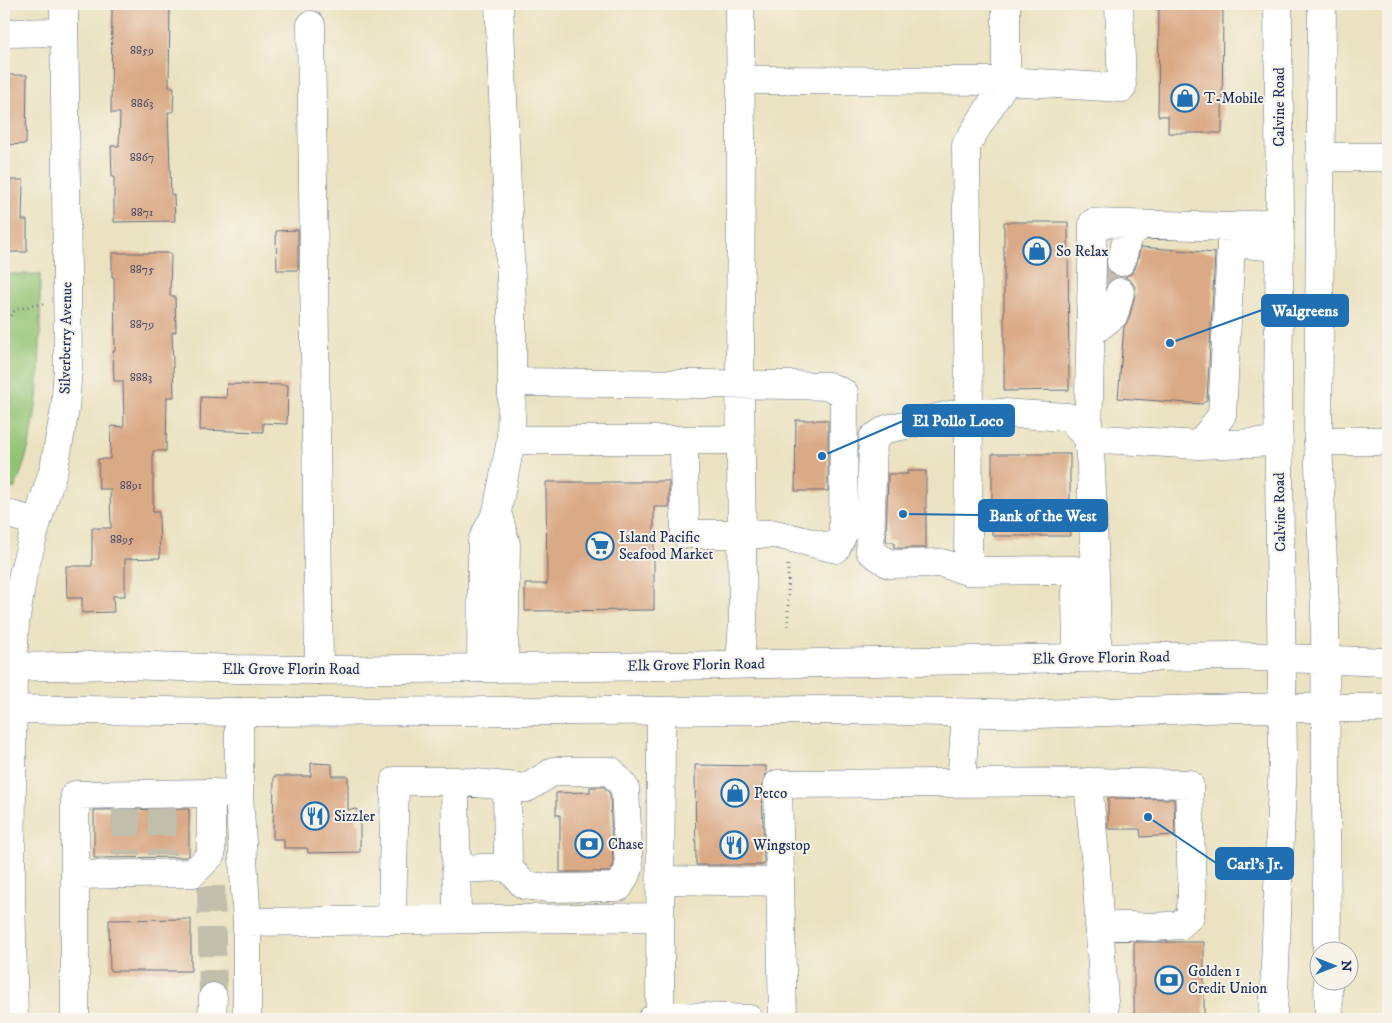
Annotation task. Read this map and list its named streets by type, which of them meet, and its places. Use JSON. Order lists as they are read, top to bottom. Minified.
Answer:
{"streets":{"main road":["Calvine Road","Silverberry Avenue","Elk Grove Florin Road"]},"crossings":[["Calvine Road","Elk Grove Florin Road"],["Silverberry Avenue","Elk Grove Florin Road"]],"places":{"shop":["T-Mobile","So Relax","Petco"],"other":["Walgreens","El Pollo Loco","Bank of the West","Carl's Jr."],"supermarket":["Island Pacific Seafood Market"],"restaurant":["Sizzler","Wingstop"],"bank":["Chase","Golden 1 Credit Union"]},"house_numbers":["8859","8863","8867","8871","8875","8879","8883","8891","8895"],"north":"right"}
